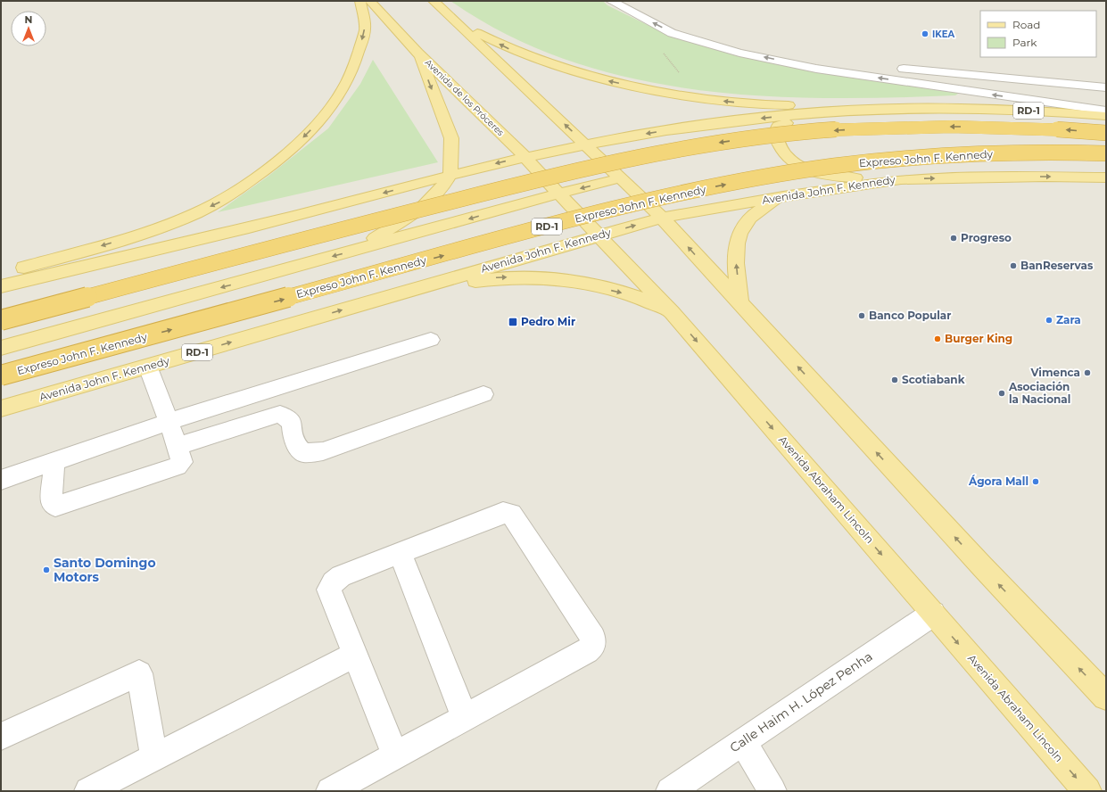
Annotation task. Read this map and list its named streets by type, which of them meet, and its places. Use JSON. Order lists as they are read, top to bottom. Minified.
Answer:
{"streets":{"highway":["RD-1","Expreso John F. Kennedy"],"main road":["Avenida de los Próceres","Avenida John F. Kennedy","Avenida Abraham Lincoln"],"street":["Calle Haim H. López Penha"]},"crossings":[["Avenida de los Próceres","RD-1"],["Avenida de los Próceres","Avenida Abraham Lincoln"],["Avenida John F. Kennedy","Avenida Abraham Lincoln"],["Avenida Abraham Lincoln","Calle Haim H. López Penha"]],"places":{"other":["IKEA","Progreso","BanReservas","Banco Popular","Zara","Burger King","Vimenca","Scotiabank","Asociación la Nacional","Ágora Mall","Santo Domingo Motors"],"transit":["Pedro Mir"]},"legend":["Road","Park"],"north":"top"}
